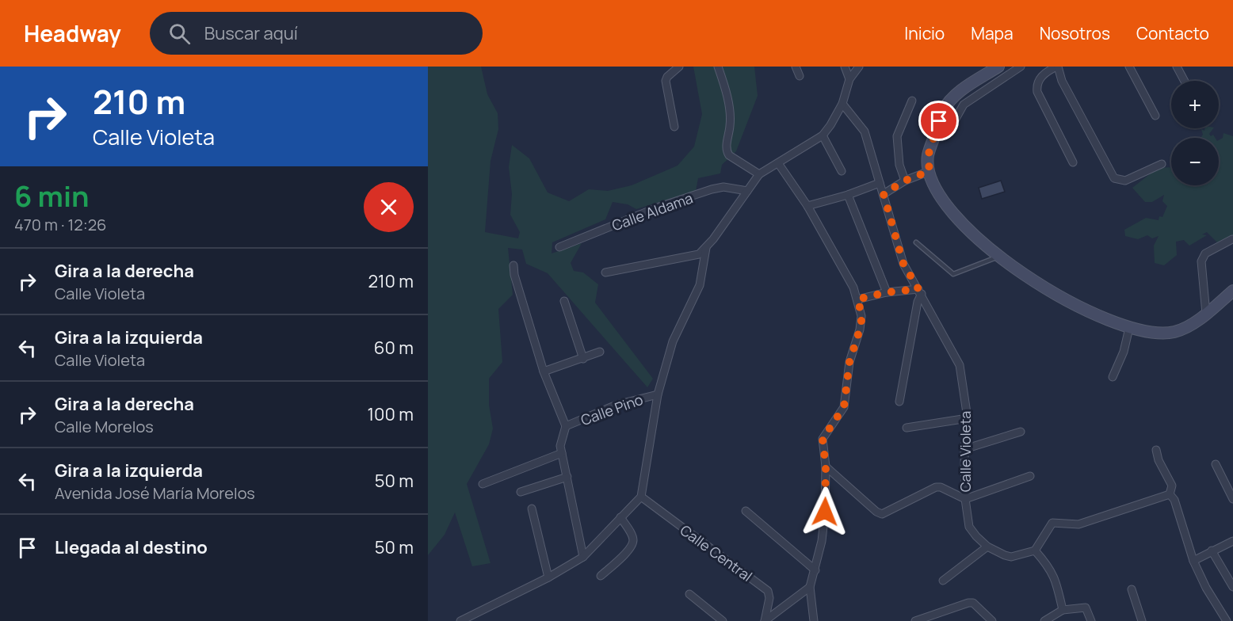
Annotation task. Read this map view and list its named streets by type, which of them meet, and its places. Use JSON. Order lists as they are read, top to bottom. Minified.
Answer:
{"streets":{"street":["Calle Aldama","Calle Pino","Calle Violeta","Calle Central"]},"page":{"header":"Headway","search":"Buscar aquí","nav":["Inicio","Mapa","Nosotros","Contacto"],"turn":["210 m","Calle Violeta"],"map_buttons":["+","−"],"heading":["6 min","470 m · 12:26"],"list":[{"name":"Gira a la derecha","note":"Calle Violeta","value":"210 m"},{"name":"Gira a la izquierda","note":"Calle Violeta","value":"60 m"},{"name":"Gira a la derecha","note":"Calle Morelos","value":"100 m"},{"name":"Gira a la izquierda","note":"Avenida José María Morelos","value":"50 m"},{"name":"Llegada al destino","value":"50 m"}]}}
